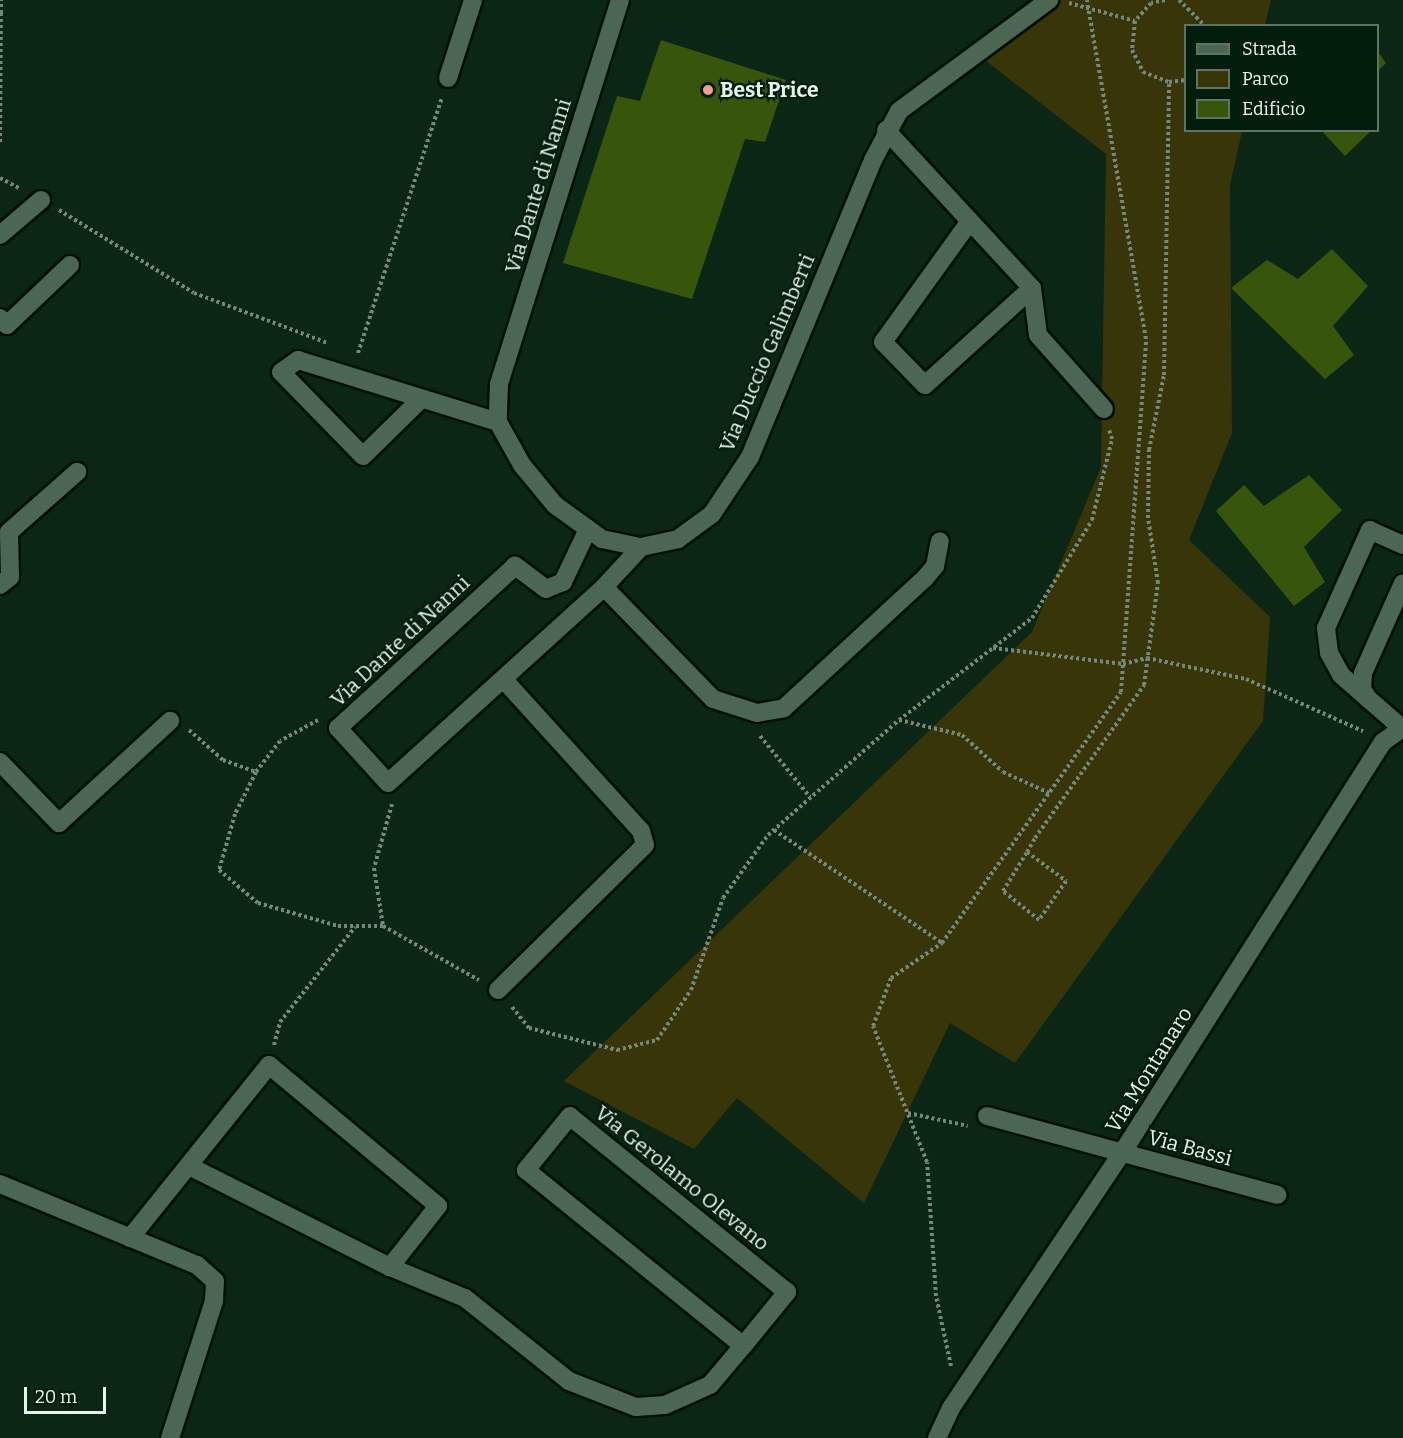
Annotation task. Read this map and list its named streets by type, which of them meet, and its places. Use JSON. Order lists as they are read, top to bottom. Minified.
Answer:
{"streets":{"street":["Via Dante di Nanni","Via Duccio Galimberti","Via Montanaro","Via Bassi","Via Gerolamo Olevano"]},"crossings":[["Via Dante di Nanni","Via Duccio Galimberti"],["Via Montanaro","Via Bassi"]],"places":["Best Price"],"legend":["Strada","Parco","Edificio"],"scale_bar":"20 m"}
